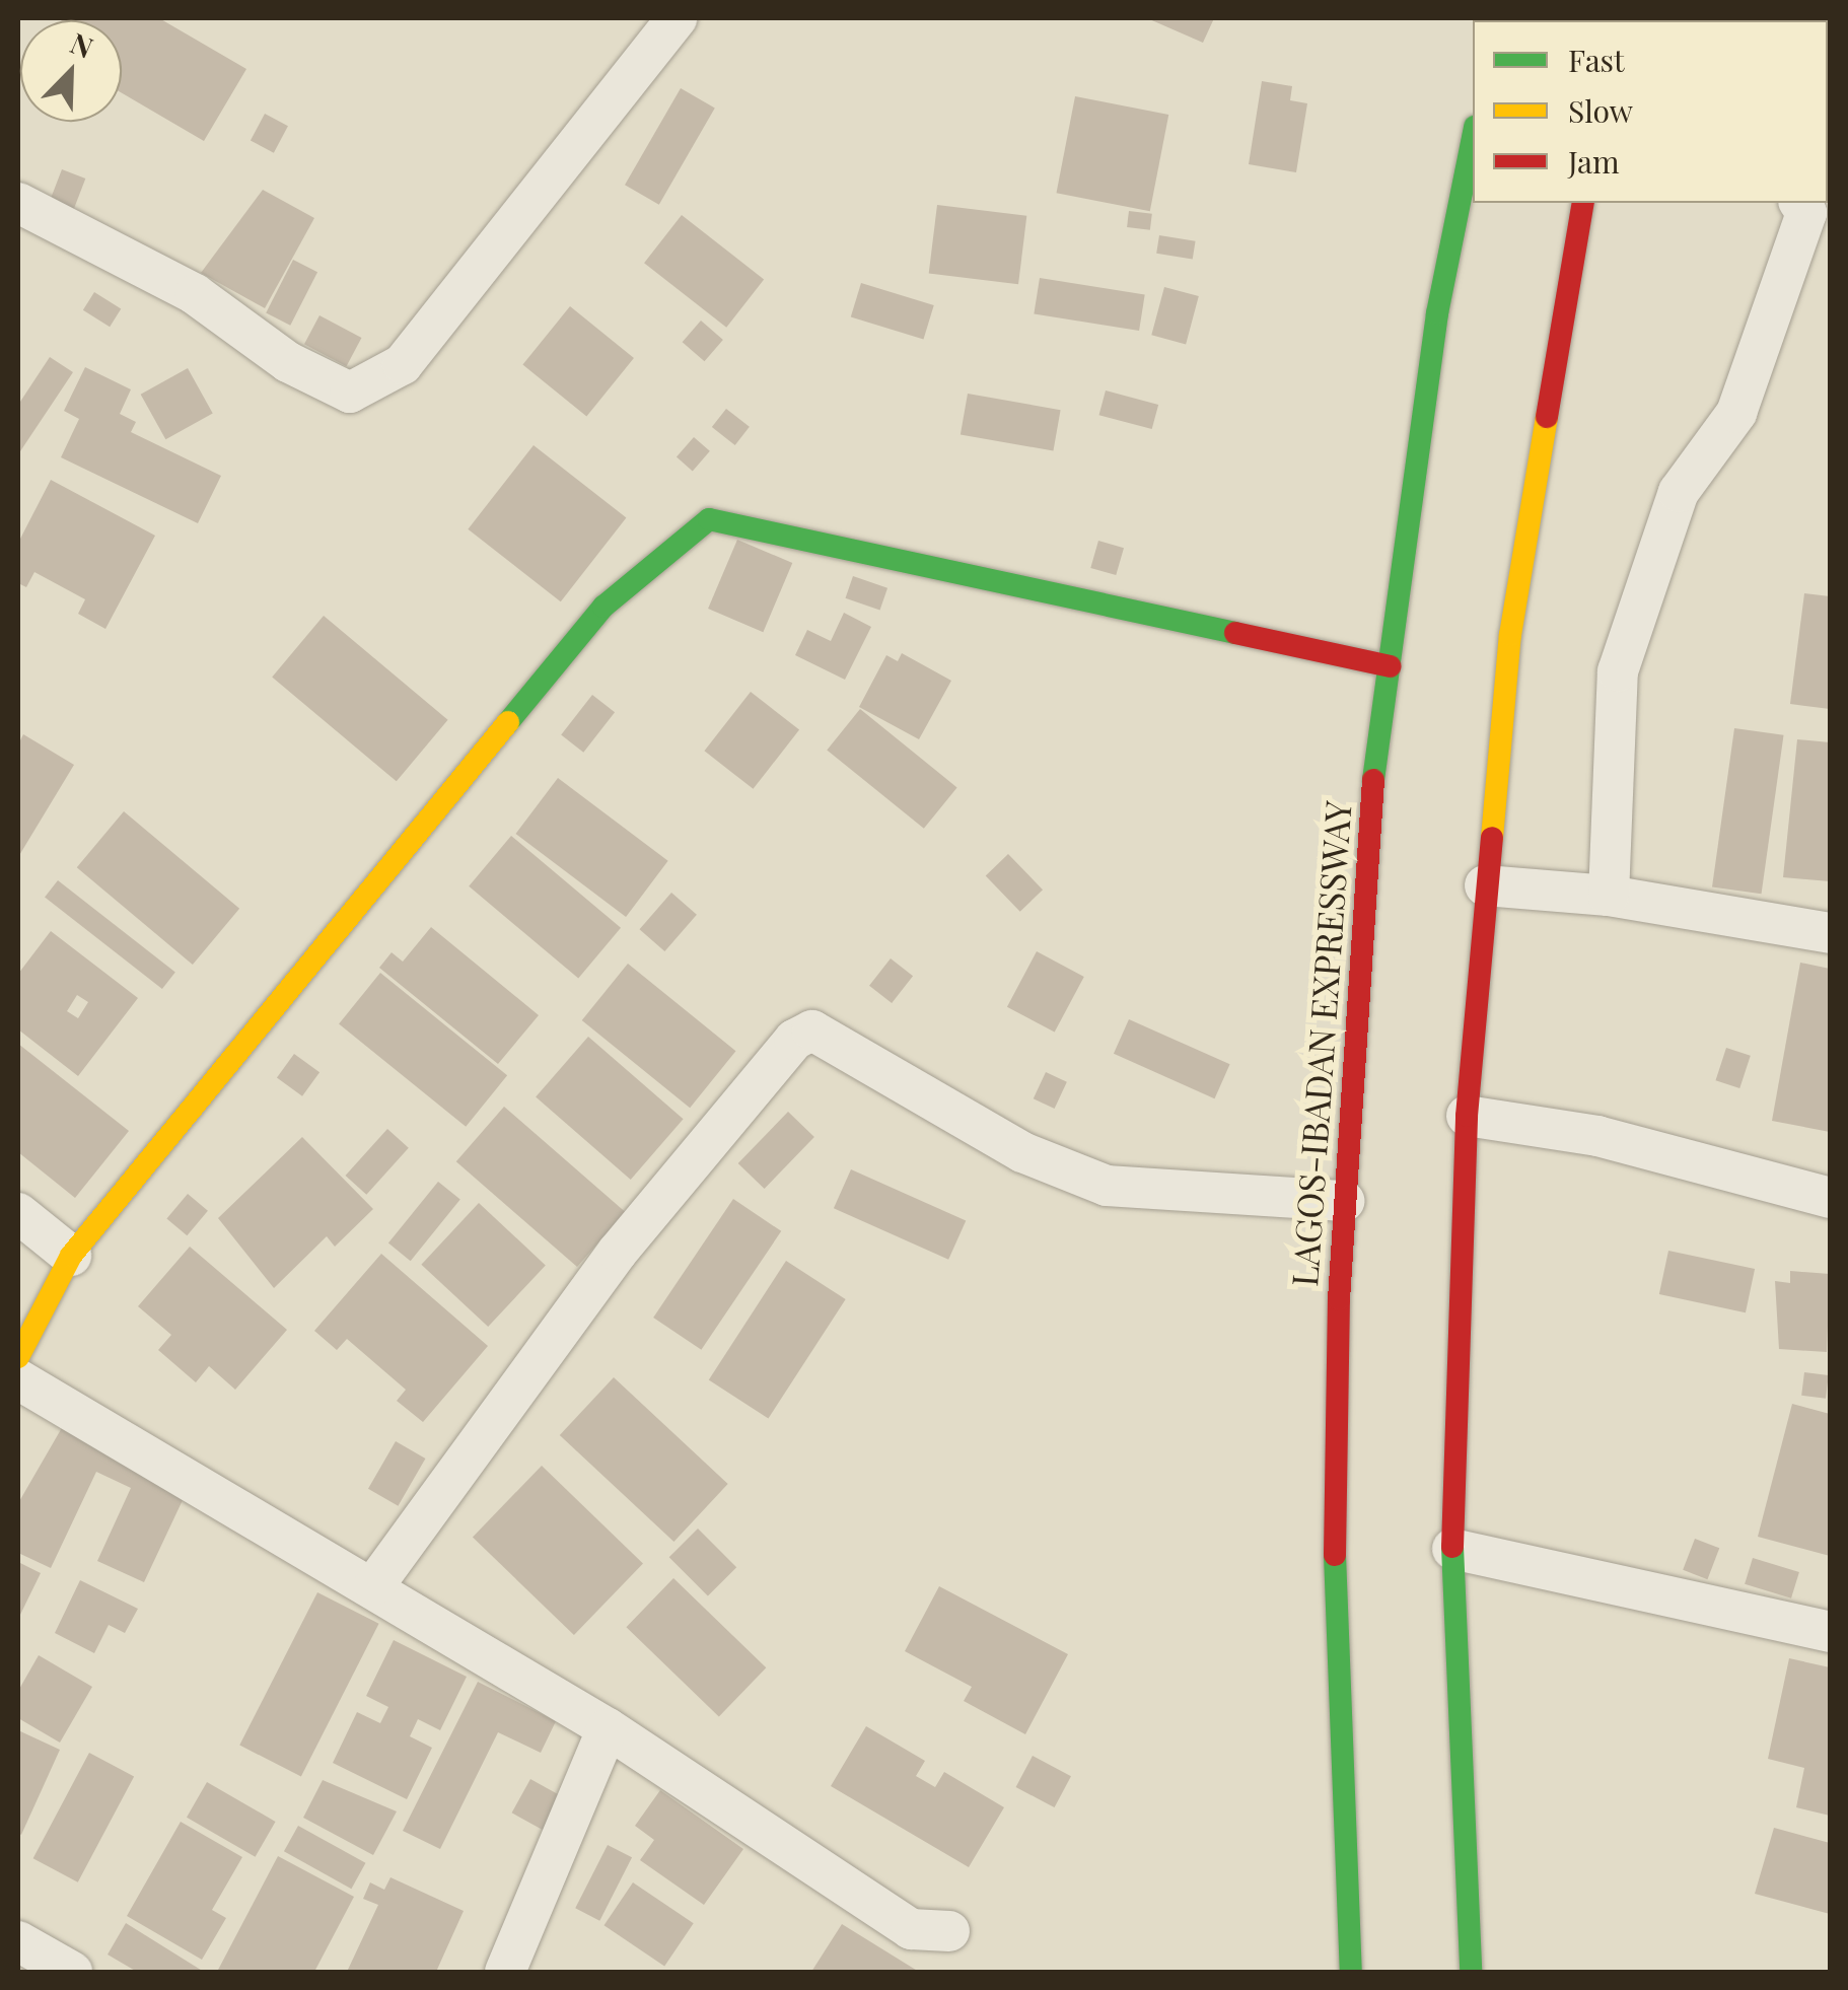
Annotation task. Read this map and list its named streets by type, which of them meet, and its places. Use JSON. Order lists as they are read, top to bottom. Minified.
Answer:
{"streets":{"main road":["LAGOS-IBADAN EXPRESSWAY"]},"legend":["Fast","Slow","Jam"],"north":"top right"}
